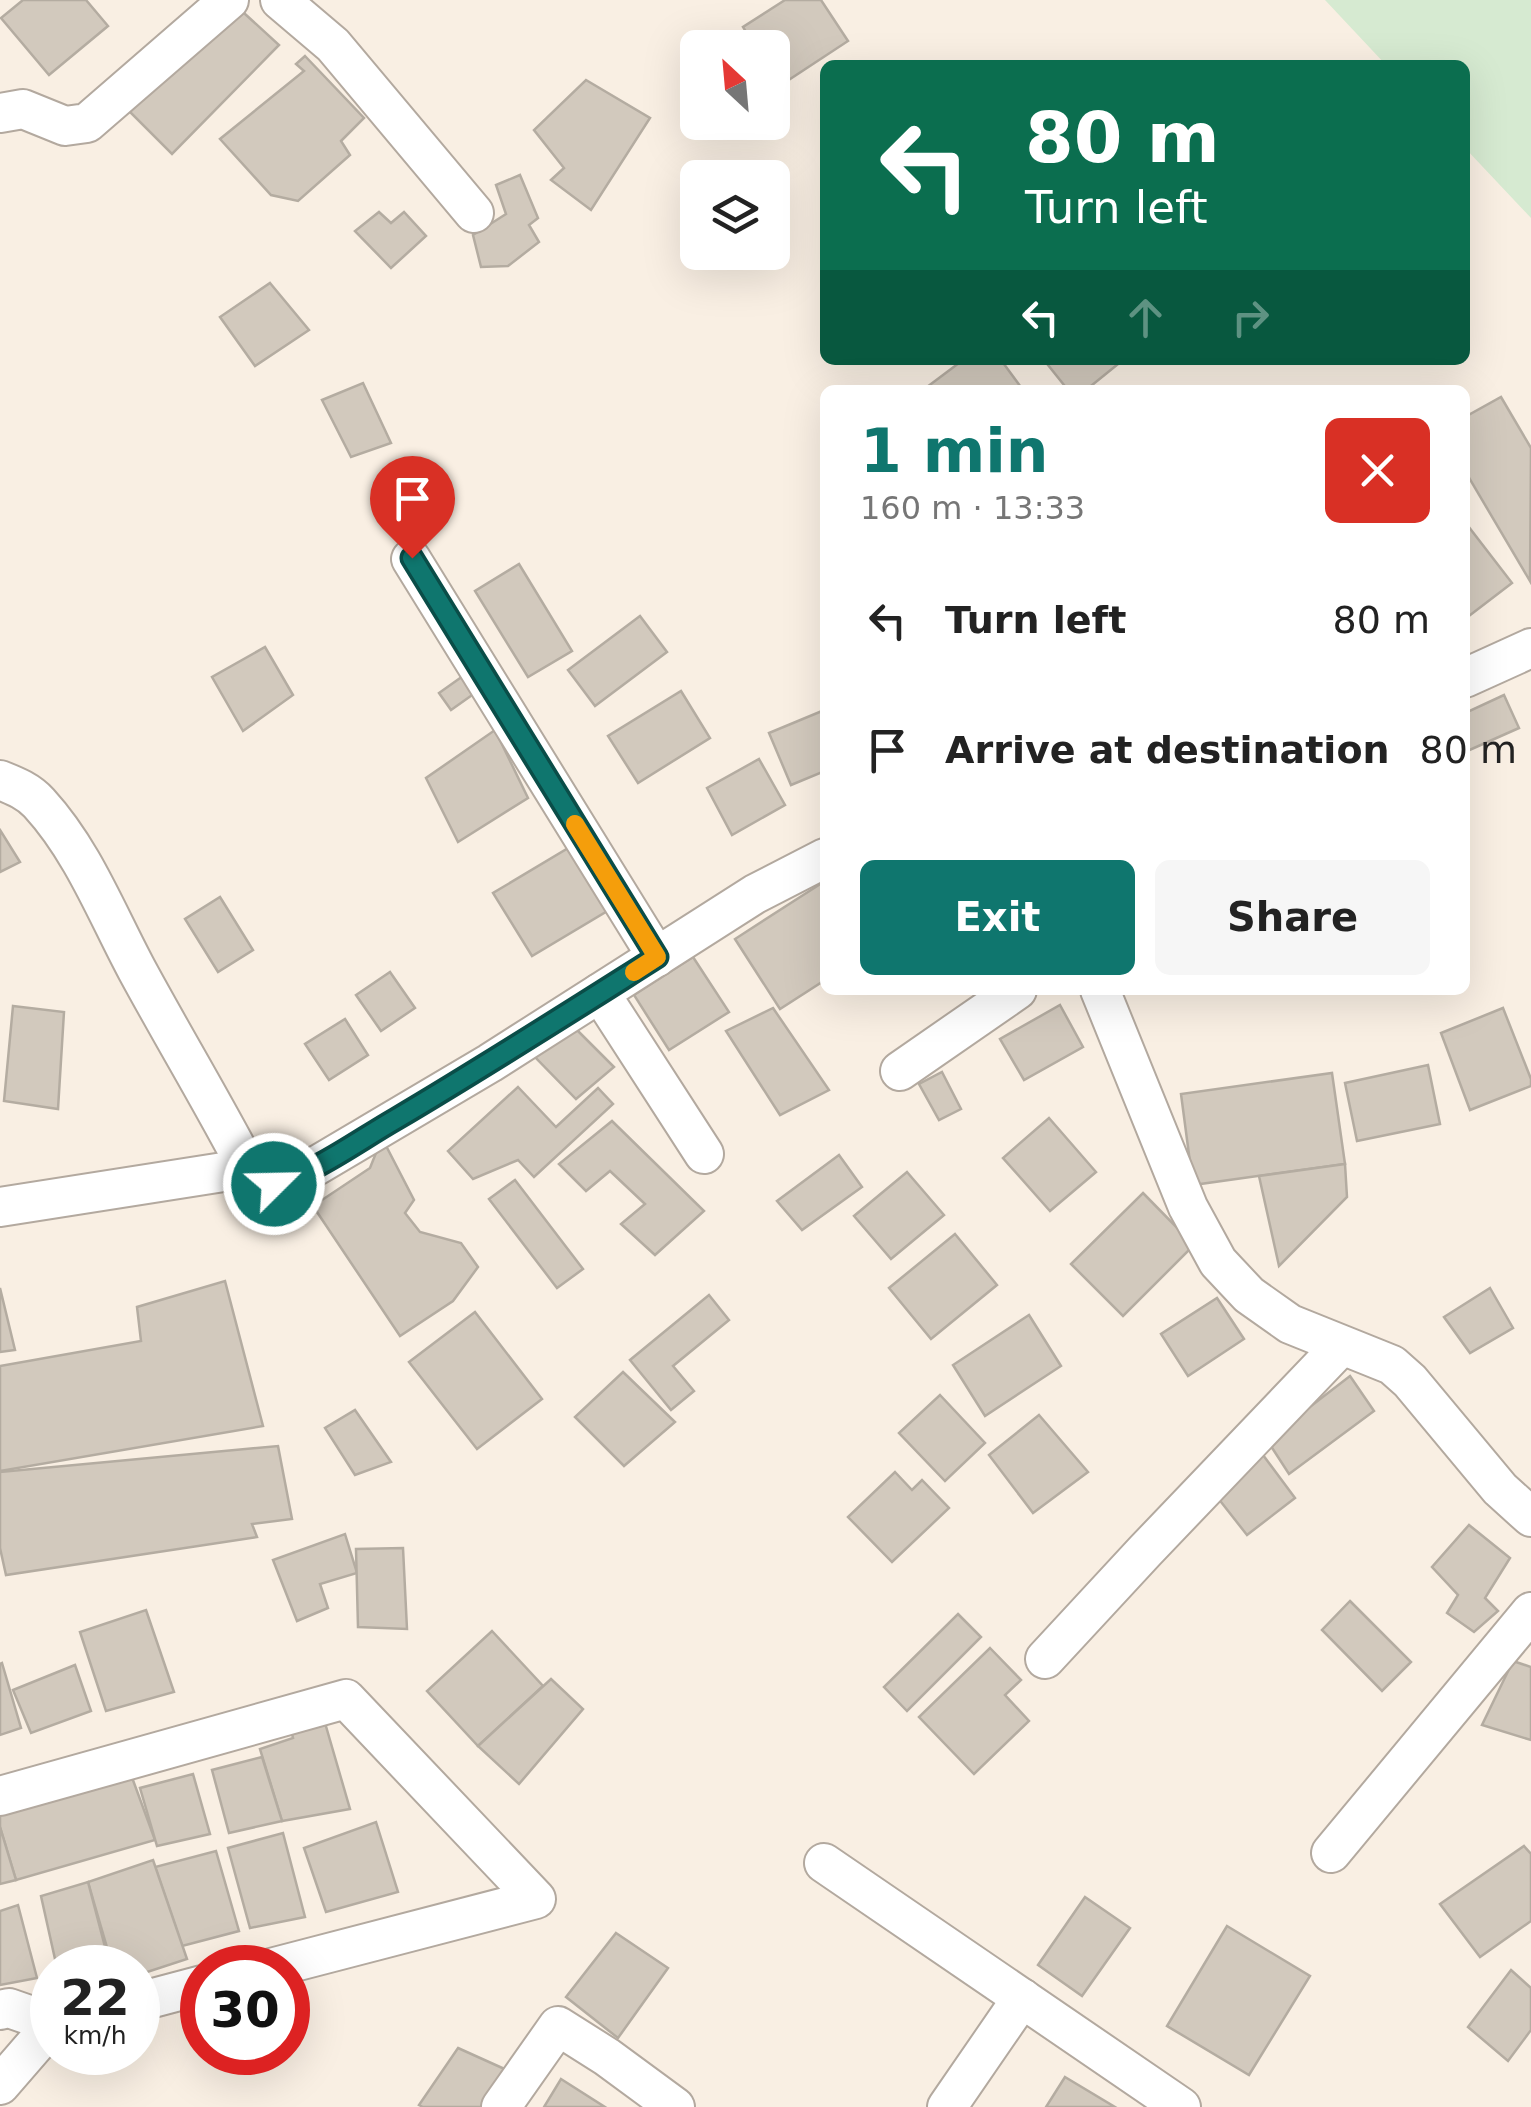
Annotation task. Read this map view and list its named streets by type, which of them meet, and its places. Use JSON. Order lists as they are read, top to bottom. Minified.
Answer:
{"north":"top left","page":{"turn":["80 m","Turn left"],"heading":["1 min","160 m · 13:33"],"list":[{"name":"Turn left","value":"80 m"},{"name":"Arrive at destination","value":"80 m"}],"buttons":["Exit","Share"],"speed":"22 km/h","limit":"30"}}
